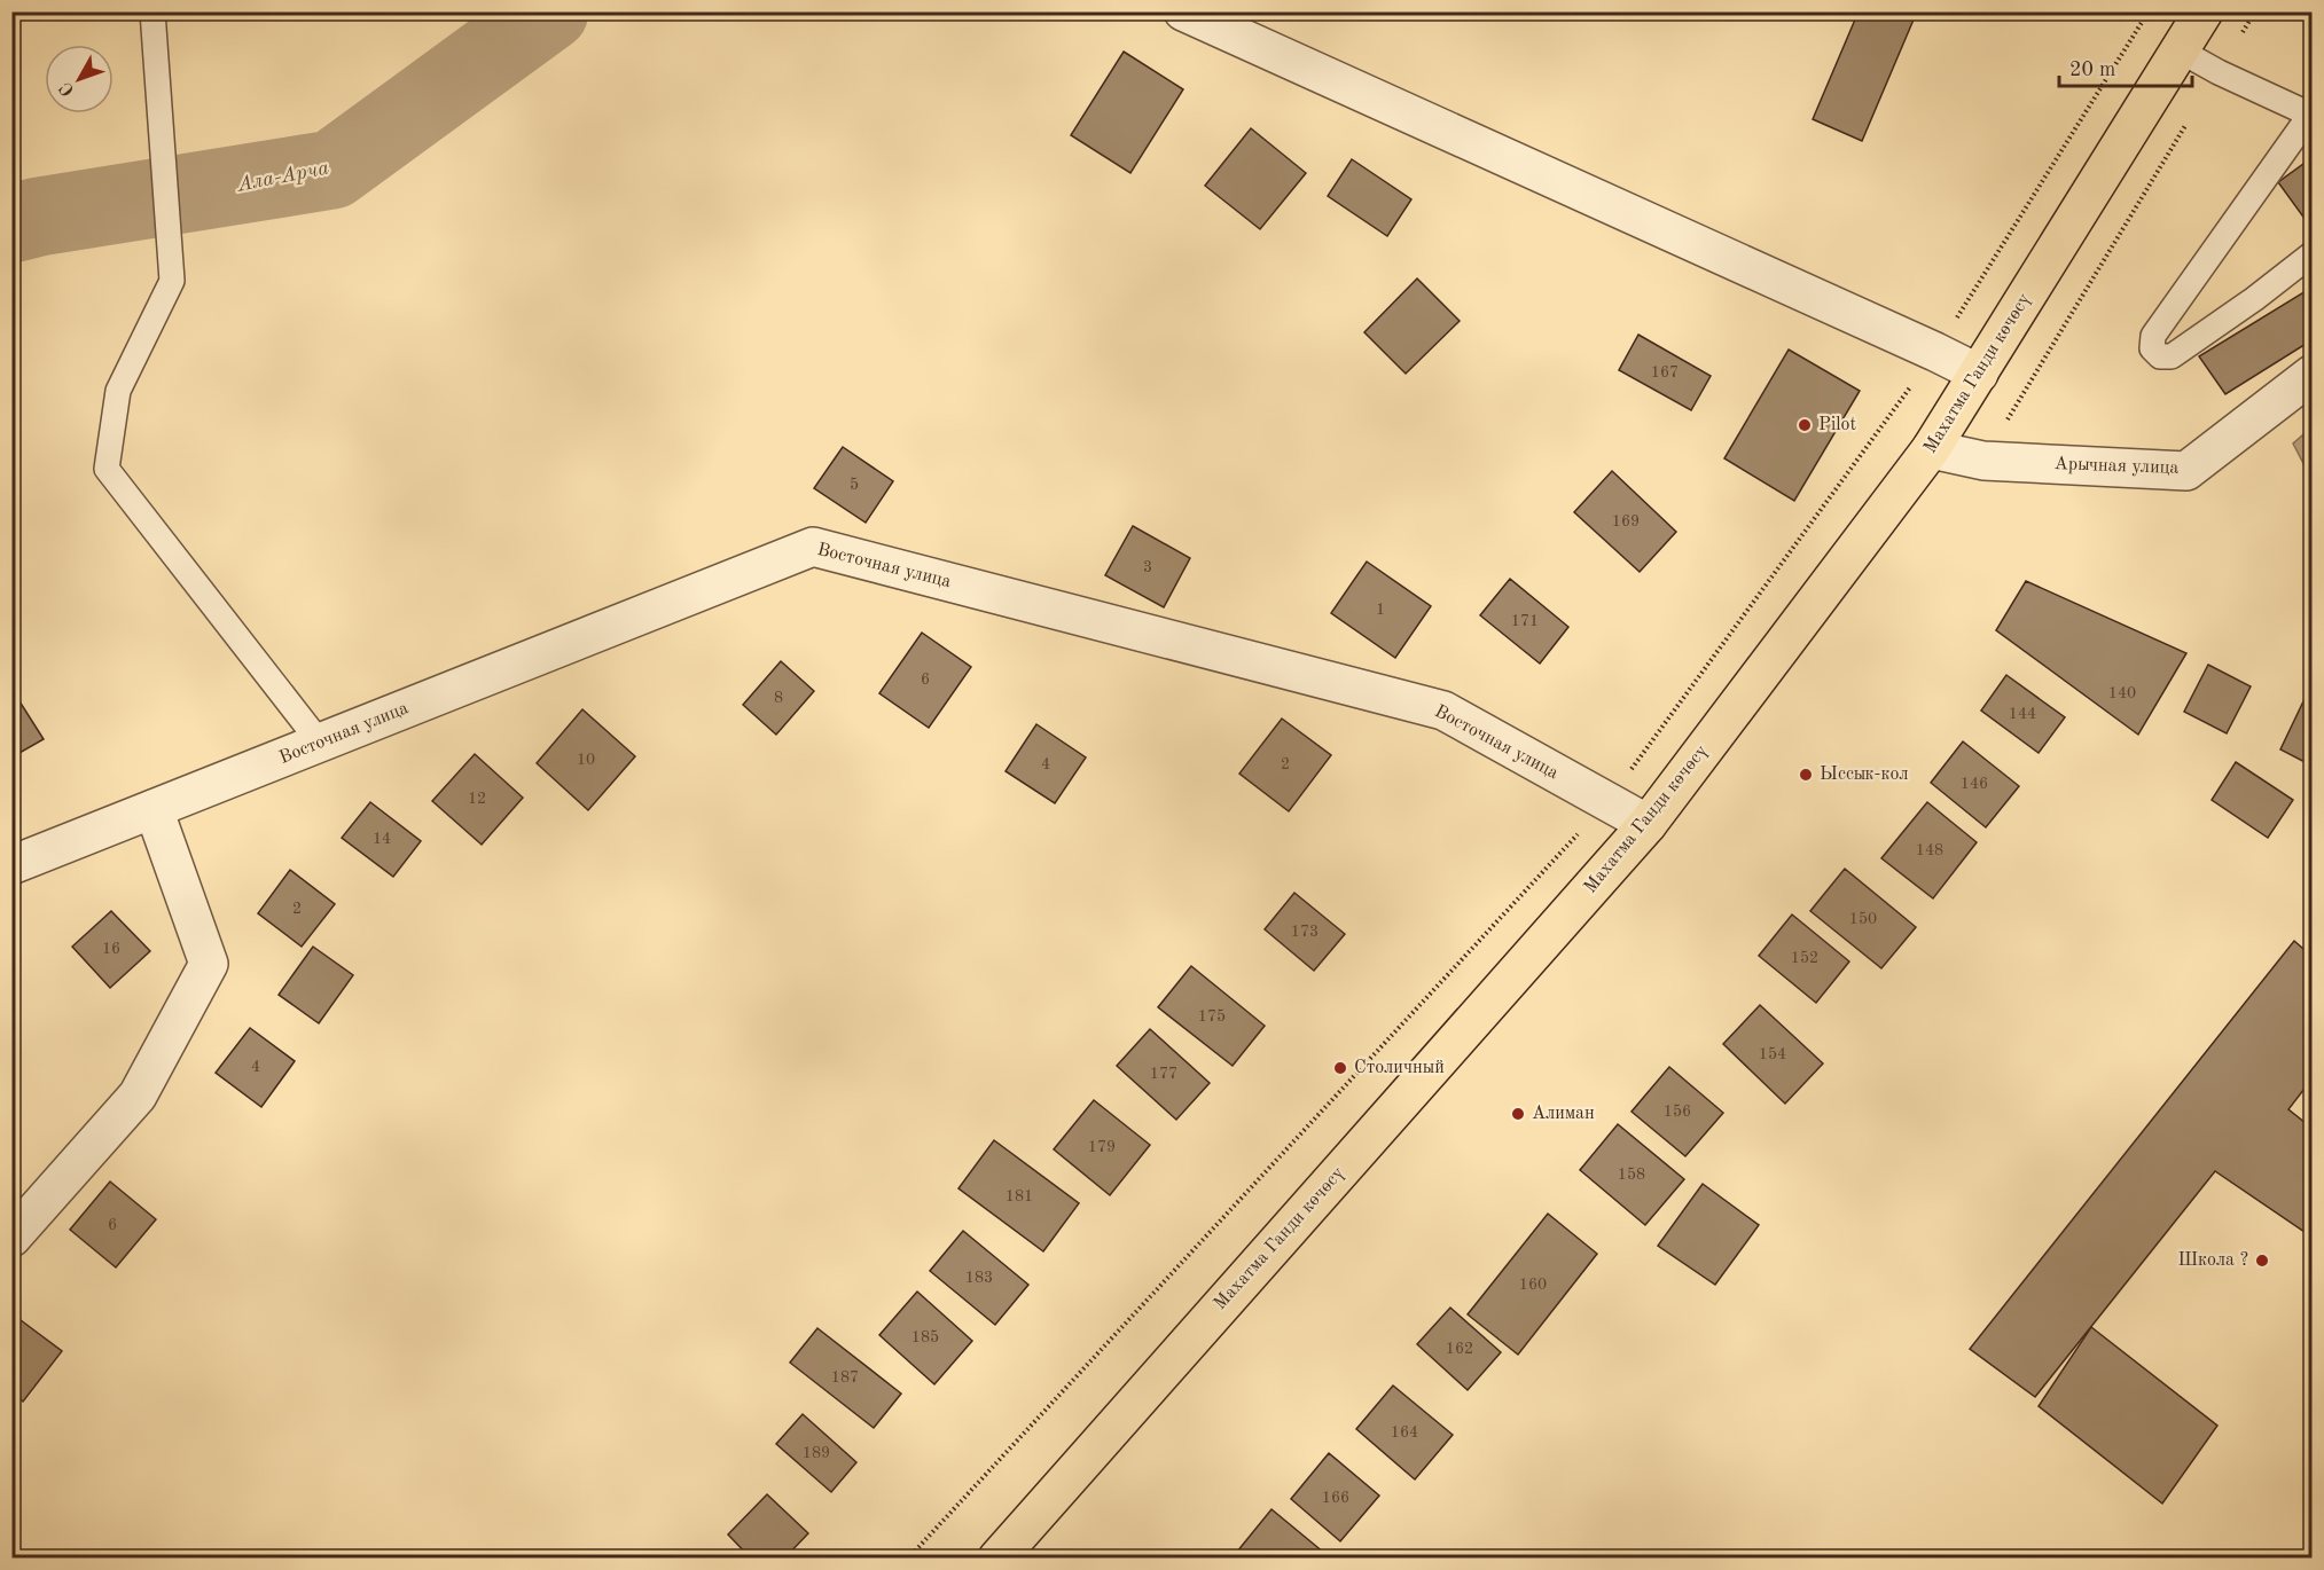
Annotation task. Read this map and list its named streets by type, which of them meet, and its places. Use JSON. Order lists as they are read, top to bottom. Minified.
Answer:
{"streets":{"main road":["Махатма Ганди көчөсү"],"street":["Арычная улица","Восточная улица"]},"crossings":[["Махатма Ганди көчөсү","Арычная улица"],["Махатма Ганди көчөсү","Восточная улица"]],"water":["Ала-Арча"],"places":["Pilot","Ыссык-кол","Столичный","Алиман","Школа ?"],"house_numbers":["167","5","169","3","1","171","6","140","8","144","10","4","2","146","12","14","148","2","150","173","16","152","175","154","4","177","156","179","158","181","6","183","160","185","162","187","164","189","166"],"scale_bar":"20 m","north":"bottom left"}
